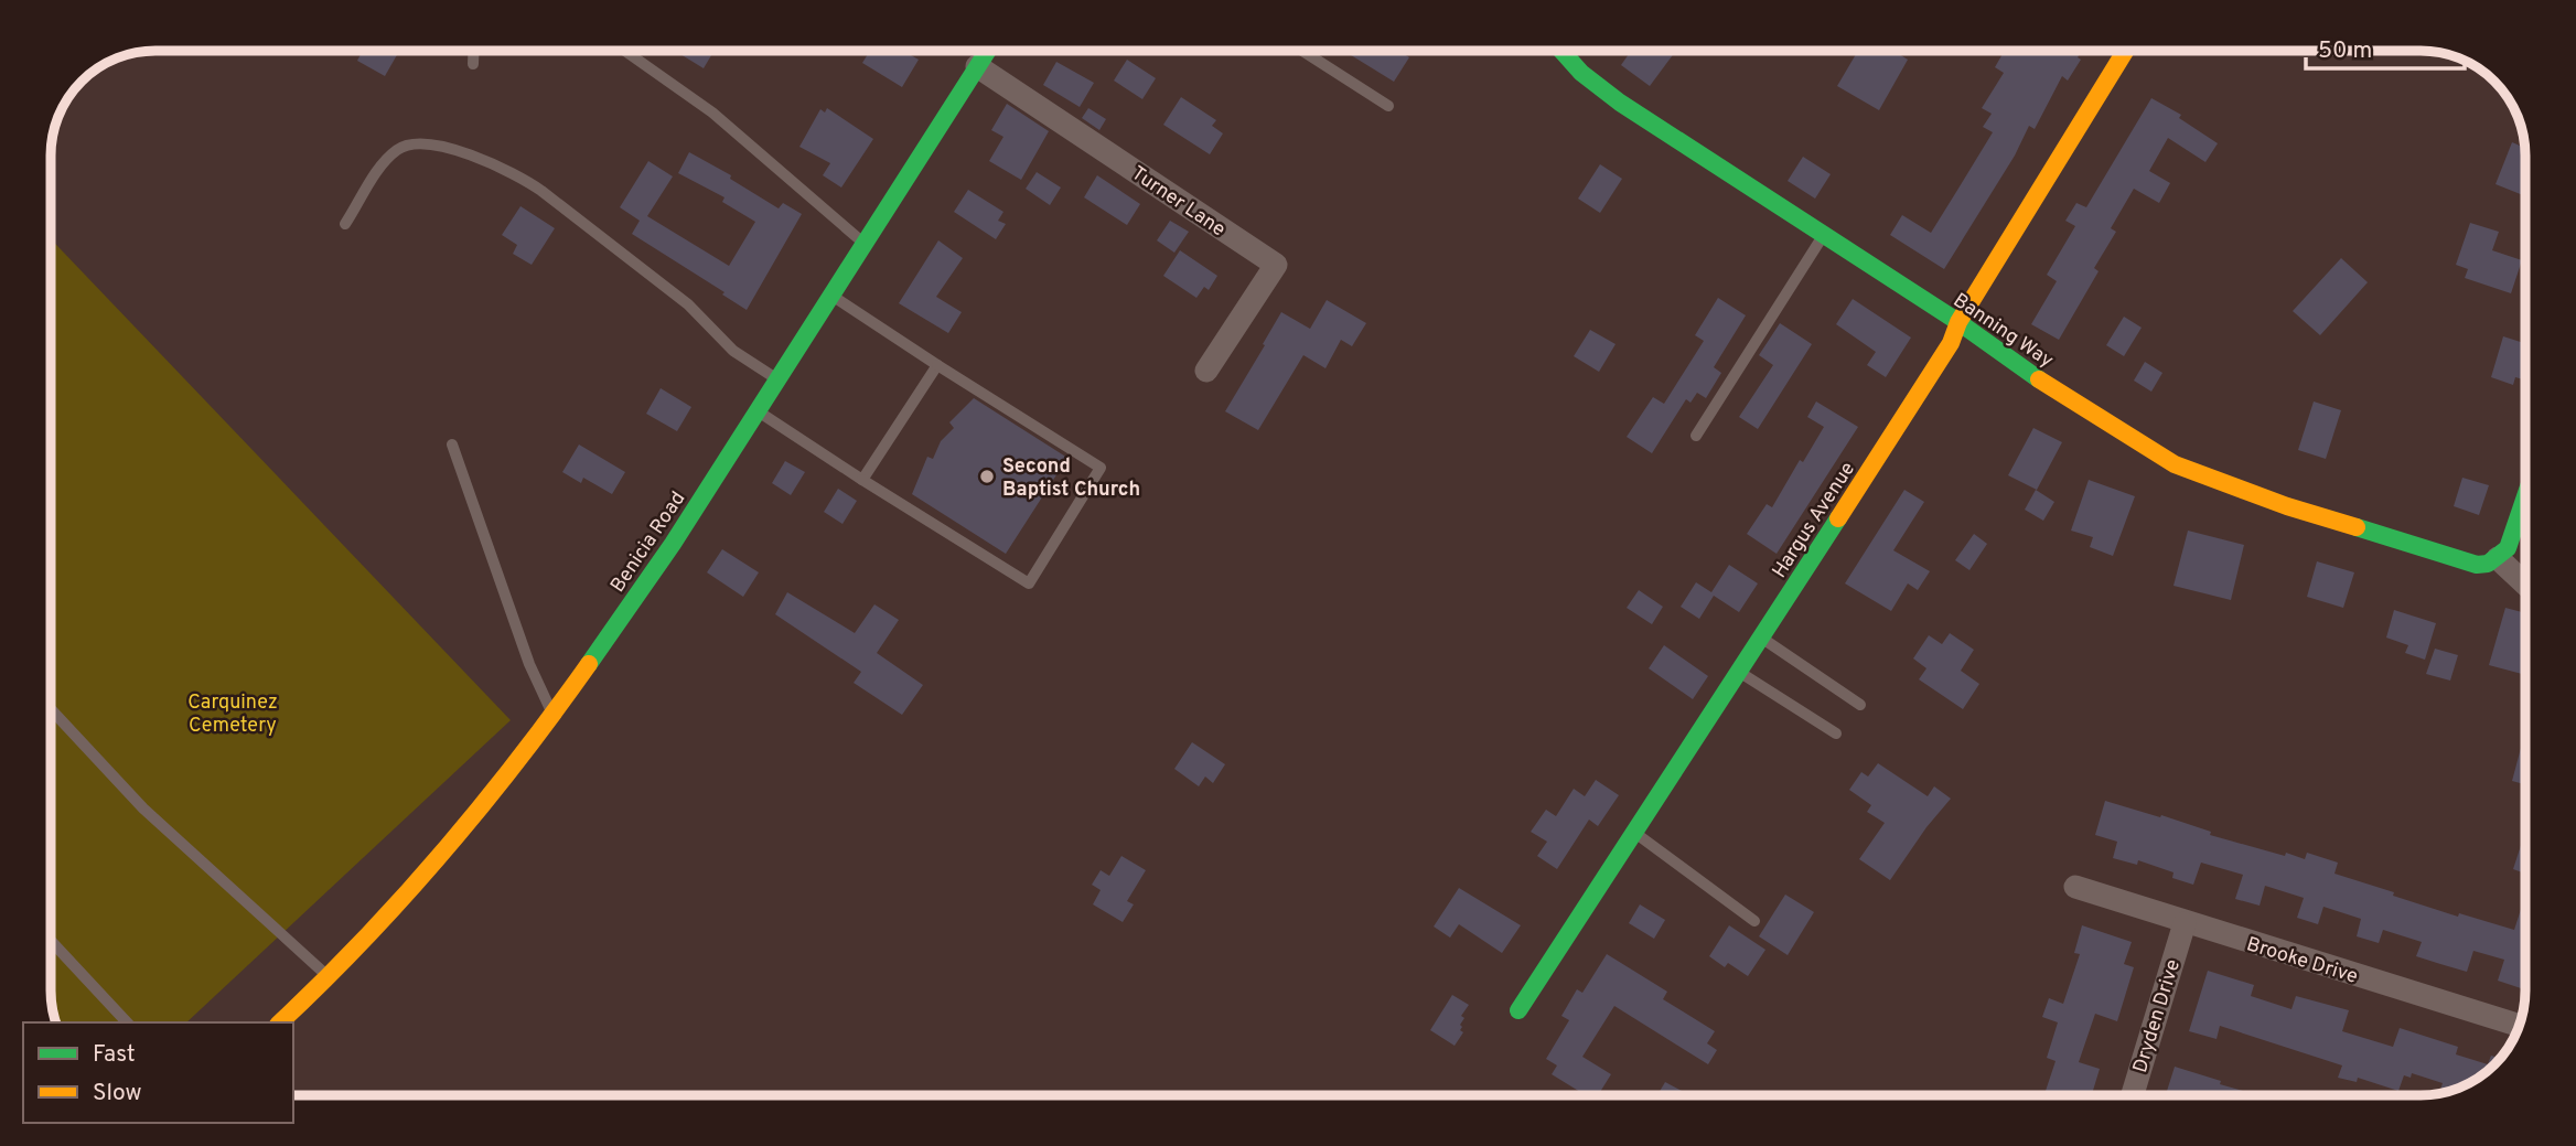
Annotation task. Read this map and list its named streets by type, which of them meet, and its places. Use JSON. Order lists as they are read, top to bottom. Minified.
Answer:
{"streets":{"street":["Turner Lane","Banning Way","Hargus Avenue","Benicia Road","Brooke Drive","Dryden Drive"]},"crossings":[["Turner Lane","Benicia Road"],["Banning Way","Hargus Avenue"],["Brooke Drive","Dryden Drive"]],"parks":["Carquinez Cemetery"],"places":["Second Baptist Church"],"legend":["Fast","Slow"],"scale_bar":"50 m"}
